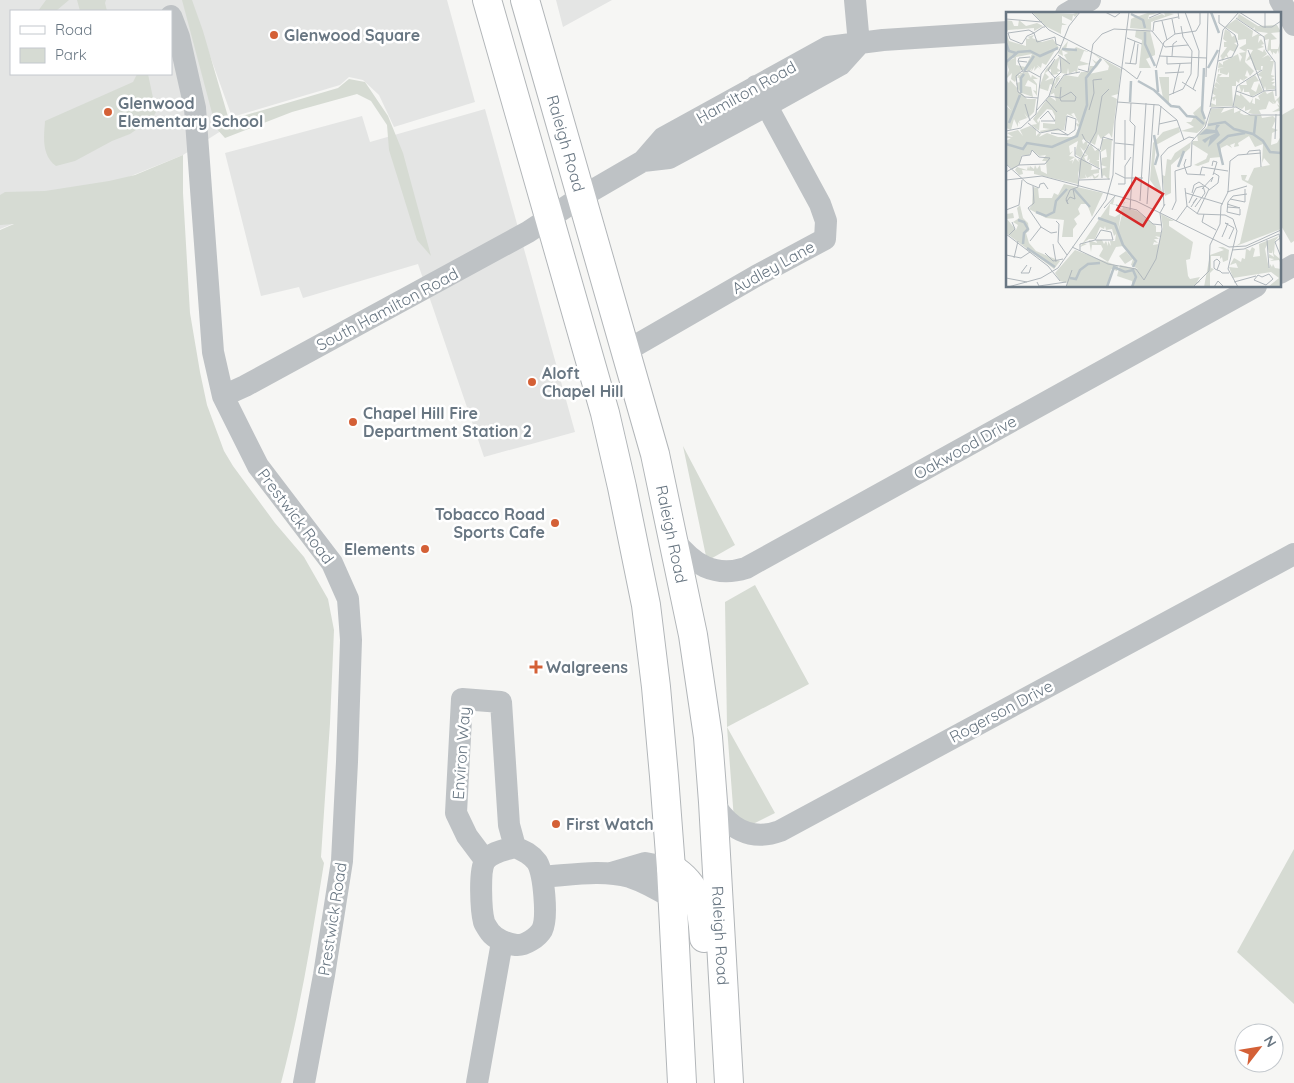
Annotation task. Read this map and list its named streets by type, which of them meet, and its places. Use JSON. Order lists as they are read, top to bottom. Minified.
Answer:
{"streets":{"main road":["Raleigh Road"],"street":["Hamilton Road","Audley Lane","South Hamilton Road","Oakwood Drive","Prestwick Road","Rogerson Drive","Environ Way"]},"crossings":[["Hamilton Road","Raleigh Road"],["Hamilton Road","Audley Lane"],["Hamilton Road","South Hamilton Road"],["Raleigh Road","Audley Lane"],["Raleigh Road","Oakwood Drive"],["Raleigh Road","Rogerson Drive"],["South Hamilton Road","Prestwick Road"]],"places":{"other":["Glenwood Square","Glenwood Elementary School","Aloft Chapel Hill","Chapel Hill Fire Department Station 2","Tobacco Road Sports Cafe","Elements","First Watch"],"health":["Walgreens"]},"legend":["Road","Park"],"north":"top right"}
